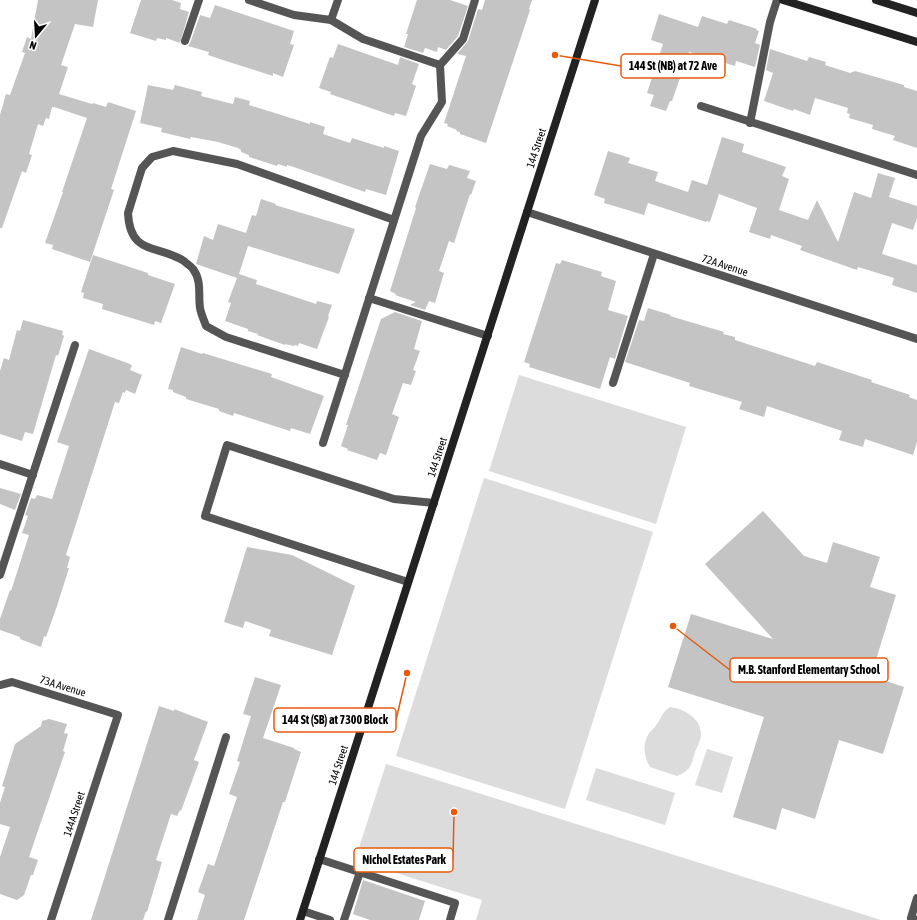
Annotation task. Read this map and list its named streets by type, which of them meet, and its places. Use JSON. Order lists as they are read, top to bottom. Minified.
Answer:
{"streets":{"main road":["144 Street"],"street":["72A Avenue","73A Avenue","144A Street"]},"crossings":[["144 Street","72A Avenue"],["73A Avenue","144A Street"]],"places":["144 St (NB) at 72 Ave","M.B. Stanford Elementary School","144 St (SB) at 7300 Block","Nichol Estates Park"],"north":"bottom"}
